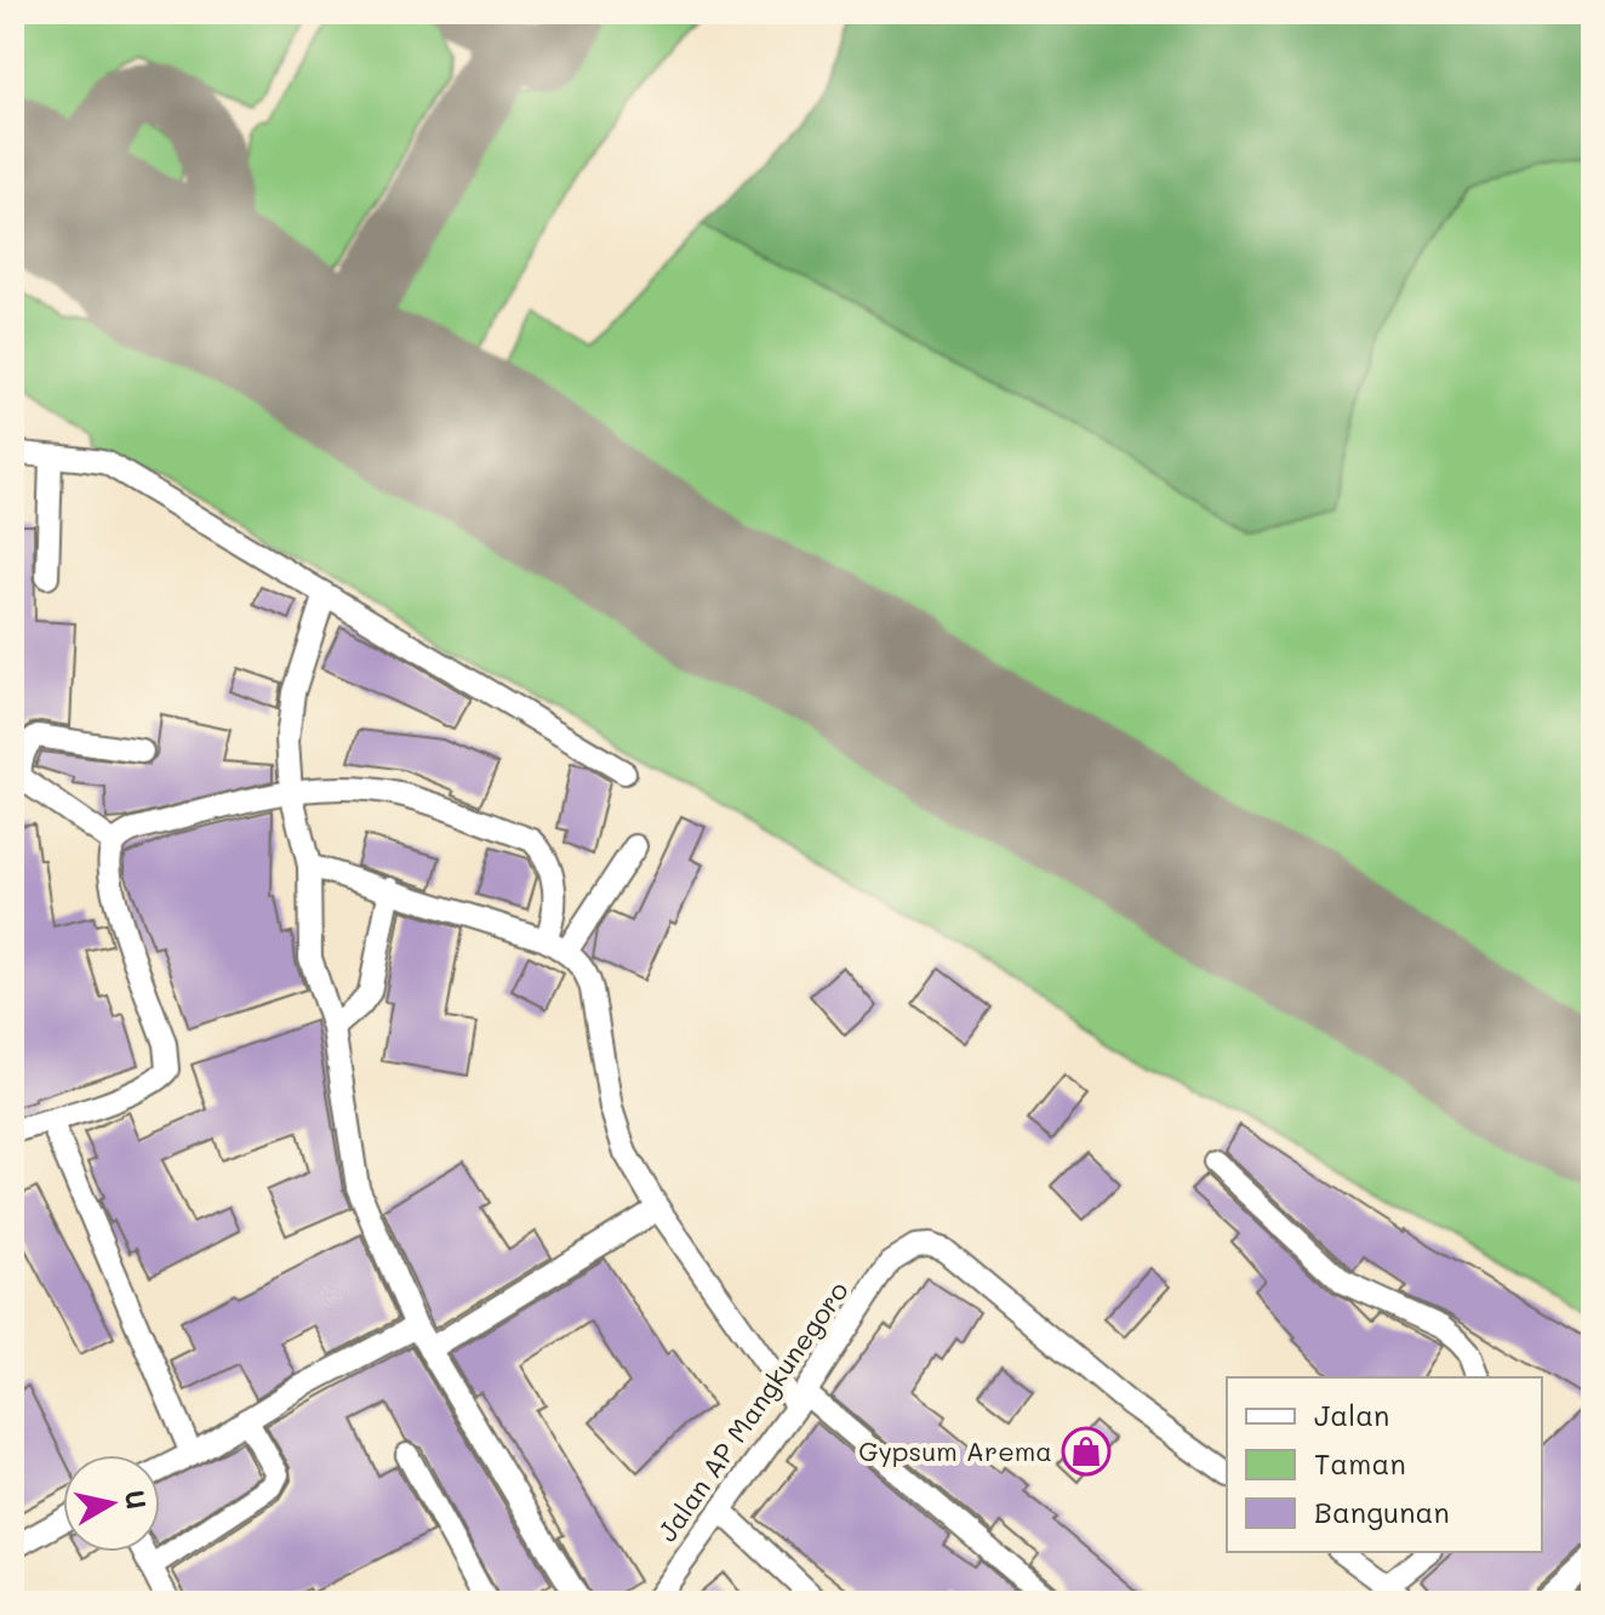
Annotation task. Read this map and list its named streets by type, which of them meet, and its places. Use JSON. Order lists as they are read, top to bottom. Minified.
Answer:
{"streets":{"street":["Jalan AP Mangkunegoro"]},"places":{"shop":["Gypsum Arema"]},"legend":["Jalan","Taman","Bangunan"],"north":"right"}
